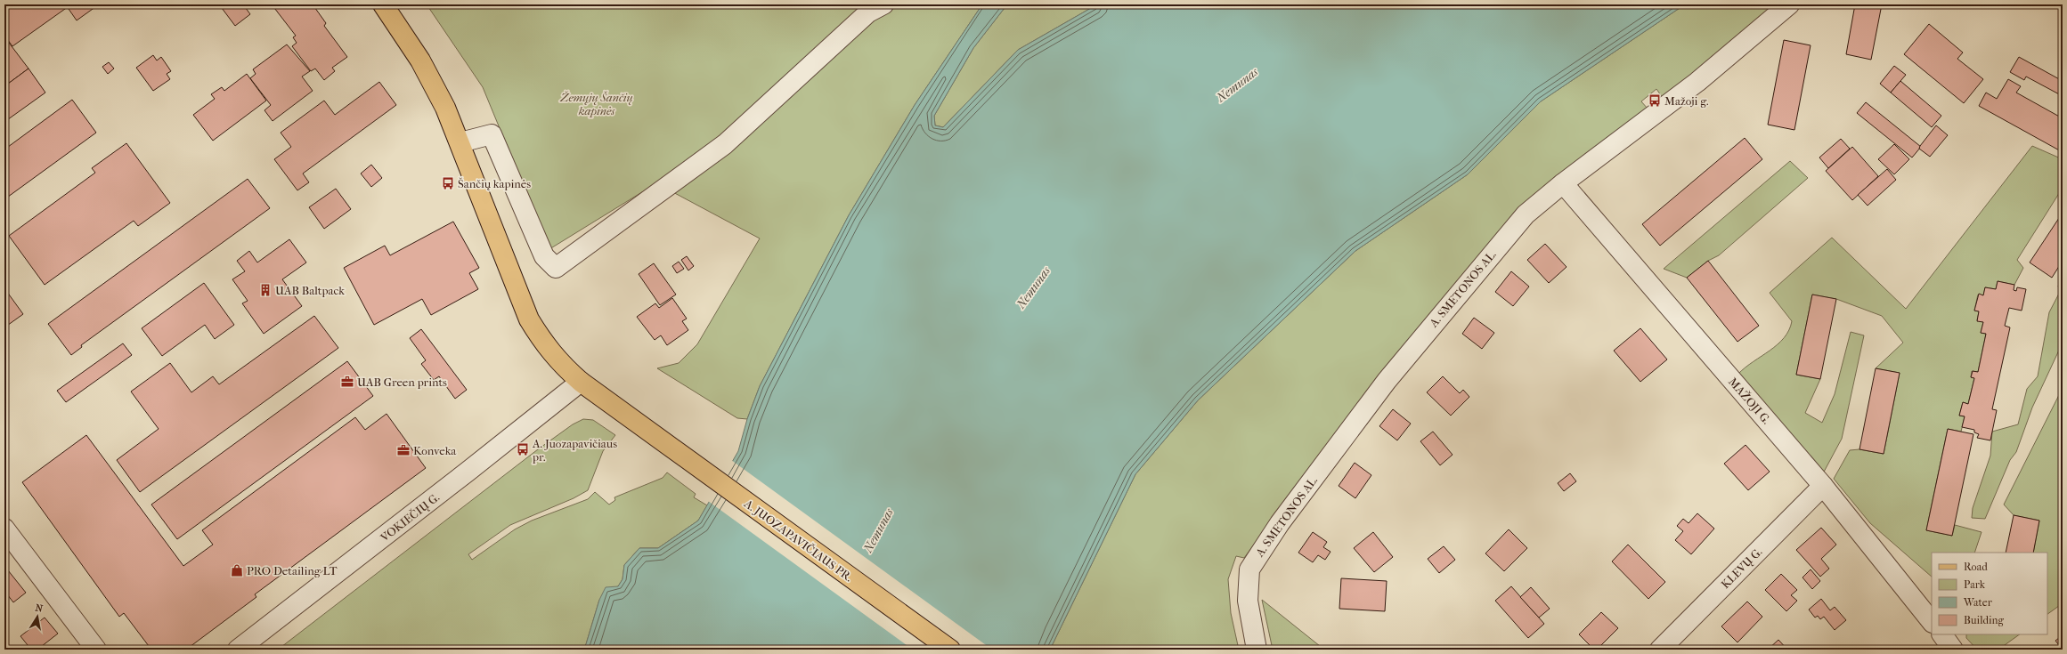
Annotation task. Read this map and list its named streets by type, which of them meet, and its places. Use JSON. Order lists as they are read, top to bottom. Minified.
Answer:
{"streets":{"main road":["A. JUOZAPAVIČIAUS PR."],"street":["A. SMETONOS AL.","MAŽOJI G.","VOKIEČIŲ G.","KLEVŲ G."]},"crossings":[["A. SMETONOS AL.","MAŽOJI G."],["MAŽOJI G.","KLEVŲ G."],["VOKIEČIŲ G.","A. JUOZAPAVIČIAUS PR."]],"water":["Nemunas"],"parks":["Žemųjų Šančių kapinės"],"places":{"bus stop":["Mažoji g.","Šančių kapinės","A. Juozapavičiaus pr."],"building":["UAB Baltpack"],"office":["UAB Green prints","Konveka"],"shop":["PRO Detailing LT"]},"legend":["Road","Park","Water","Building"],"north":"top"}
